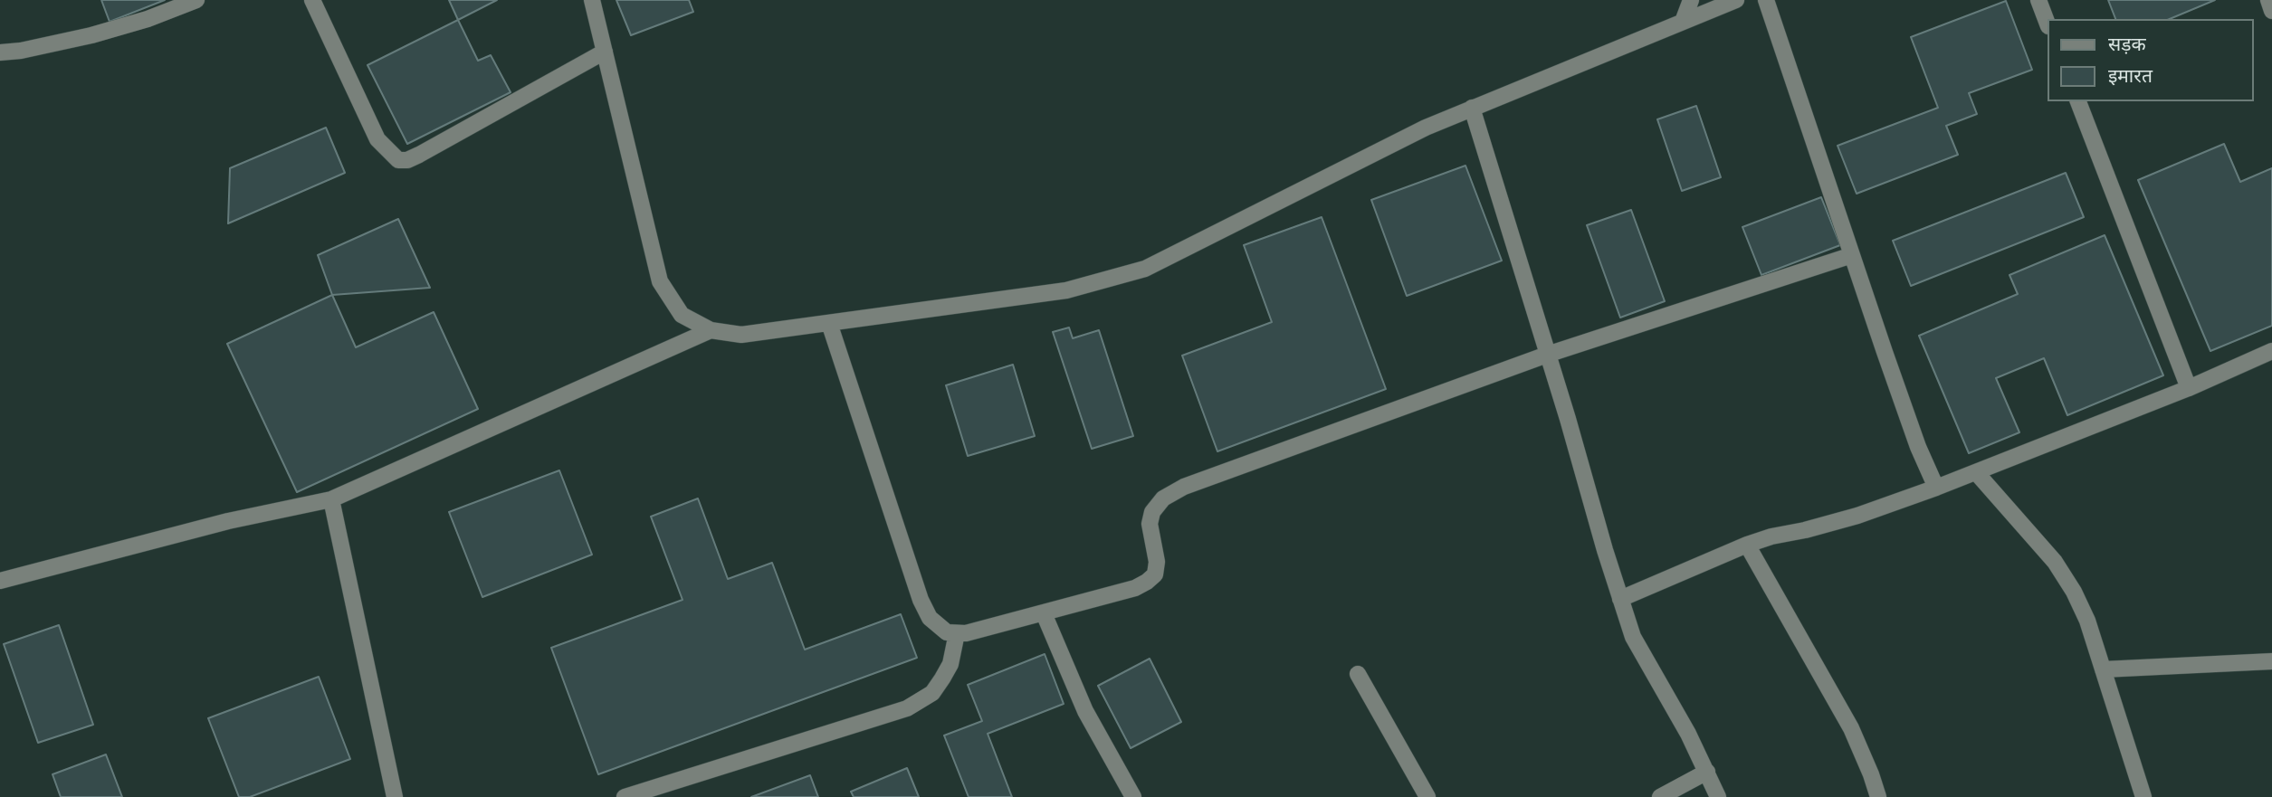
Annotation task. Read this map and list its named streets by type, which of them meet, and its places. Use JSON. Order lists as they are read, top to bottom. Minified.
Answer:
{"legend":["सड़क","इमारत"]}
